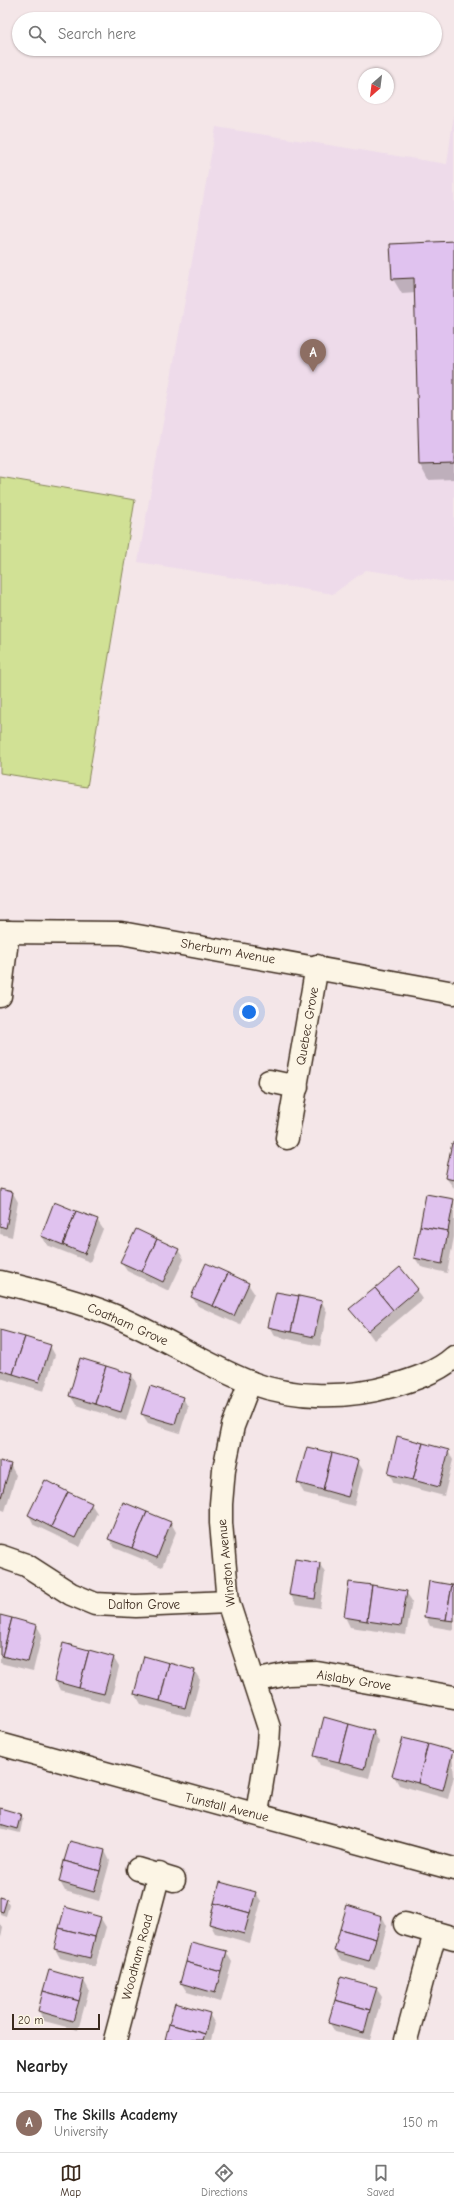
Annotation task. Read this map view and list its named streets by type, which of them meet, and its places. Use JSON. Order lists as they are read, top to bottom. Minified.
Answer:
{"streets":{"street":["Sherburn Avenue","Quebec Grove","Coatham Grove","Winston Avenue","Dalton Grove","Aislaby Grove","Tunstall Avenue","Woodham Road"]},"crossings":[["Sherburn Avenue","Quebec Grove"],["Coatham Grove","Winston Avenue"],["Winston Avenue","Dalton Grove"],["Winston Avenue","Aislaby Grove"],["Winston Avenue","Tunstall Avenue"]],"scale_bar":"20 m","north":"bottom left","page":{"search":"Search here","pins":"A","scale":"20 m","heading":"Nearby","list":[{"mark":"A","name":"The Skills Academy","note":"University","value":"150 m"}],"nav":["Map","Directions","Saved"]}}
